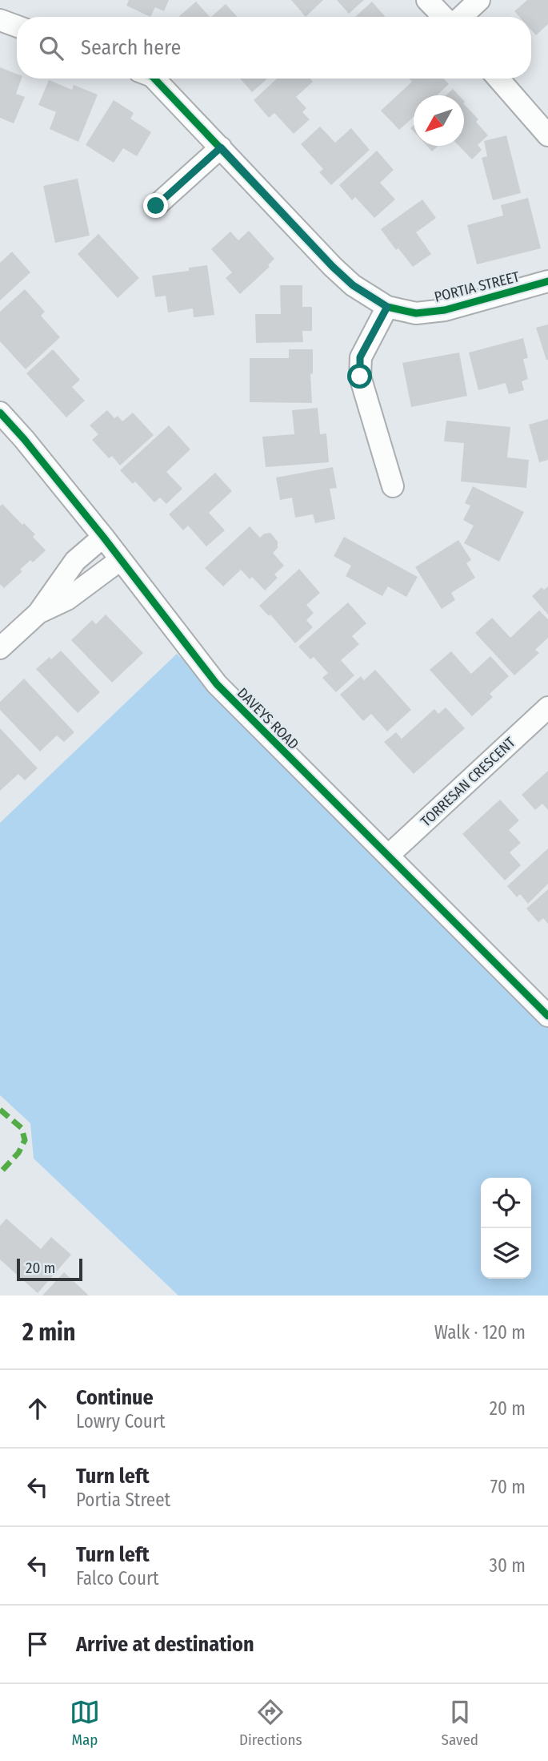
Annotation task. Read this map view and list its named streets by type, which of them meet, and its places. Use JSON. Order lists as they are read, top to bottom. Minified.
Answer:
{"streets":{"street":["PORTIA STREET","DAVEYS ROAD","TORRESAN CRESCENT"]},"crossings":[["DAVEYS ROAD","TORRESAN CRESCENT"]],"scale_bar":"20 m","north":"bottom left","page":{"search":"Search here","scale":"20 m","heading":["2 min","Walk · 120 m"],"list":[["Continue","Lowry Court","20 m"],["Turn left","Portia Street","70 m"],["Turn left","Falco Court","30 m"],"Arrive at destination"],"nav":["Map","Directions","Saved"]}}
